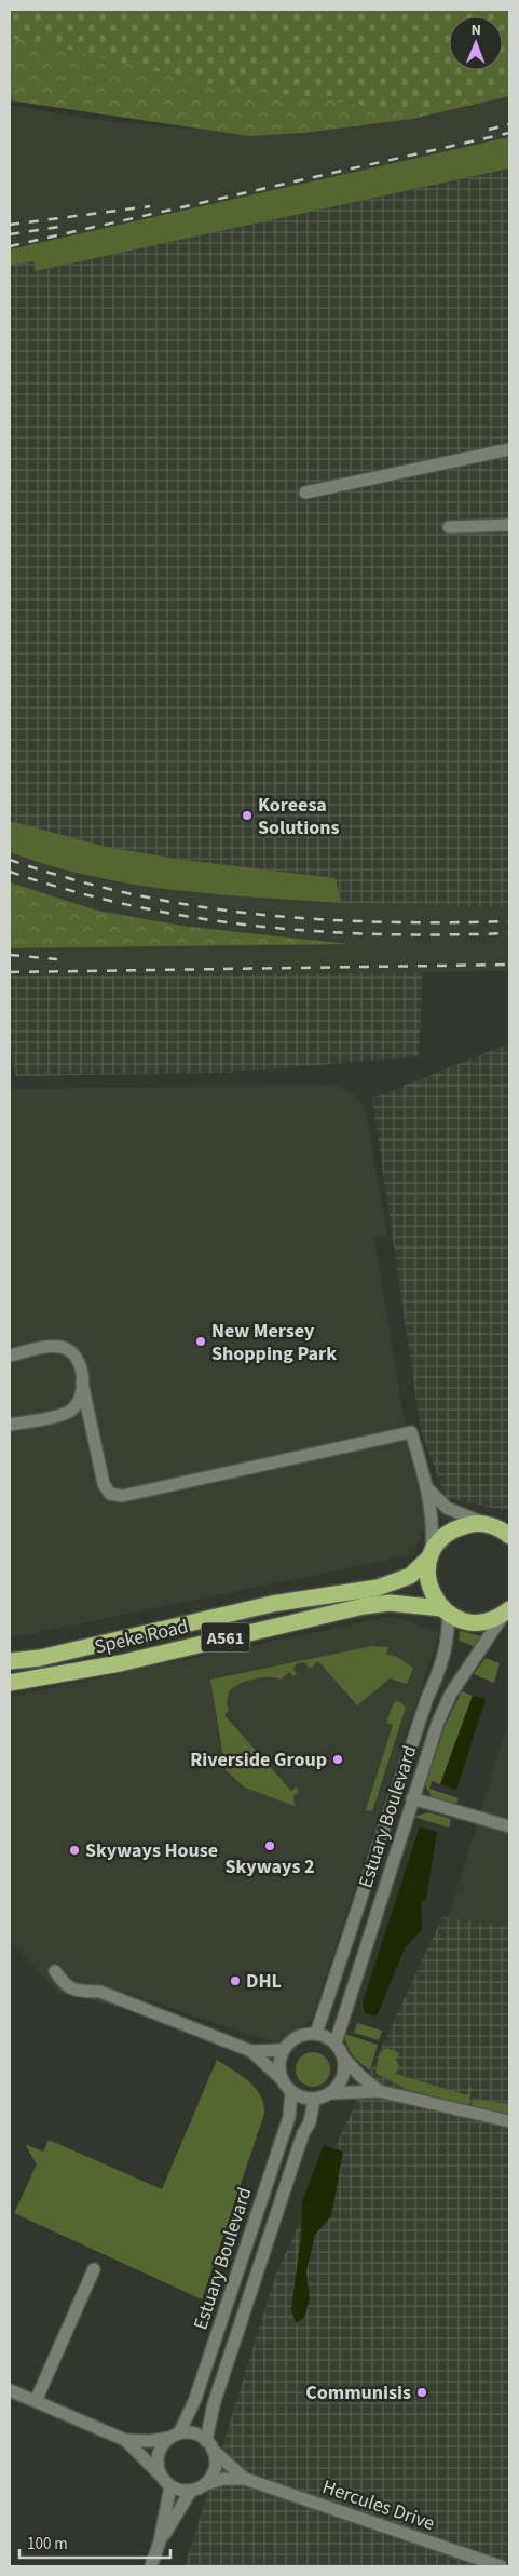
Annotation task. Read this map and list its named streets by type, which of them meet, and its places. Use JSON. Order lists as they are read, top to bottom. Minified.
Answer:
{"streets":{"highway":["Speke Road","A561"],"street":["Estuary Boulevard","Hercules Drive"]},"crossings":[["Speke Road","A561"],["Speke Road","Estuary Boulevard"],["A561","Estuary Boulevard"],["Estuary Boulevard","Hercules Drive"]],"places":["Koreesa Solutions","New Mersey Shopping Park","Riverside Group","Skyways 2","Skyways House","DHL","Communisis"],"scale_bar":"100 m","north":"top"}
